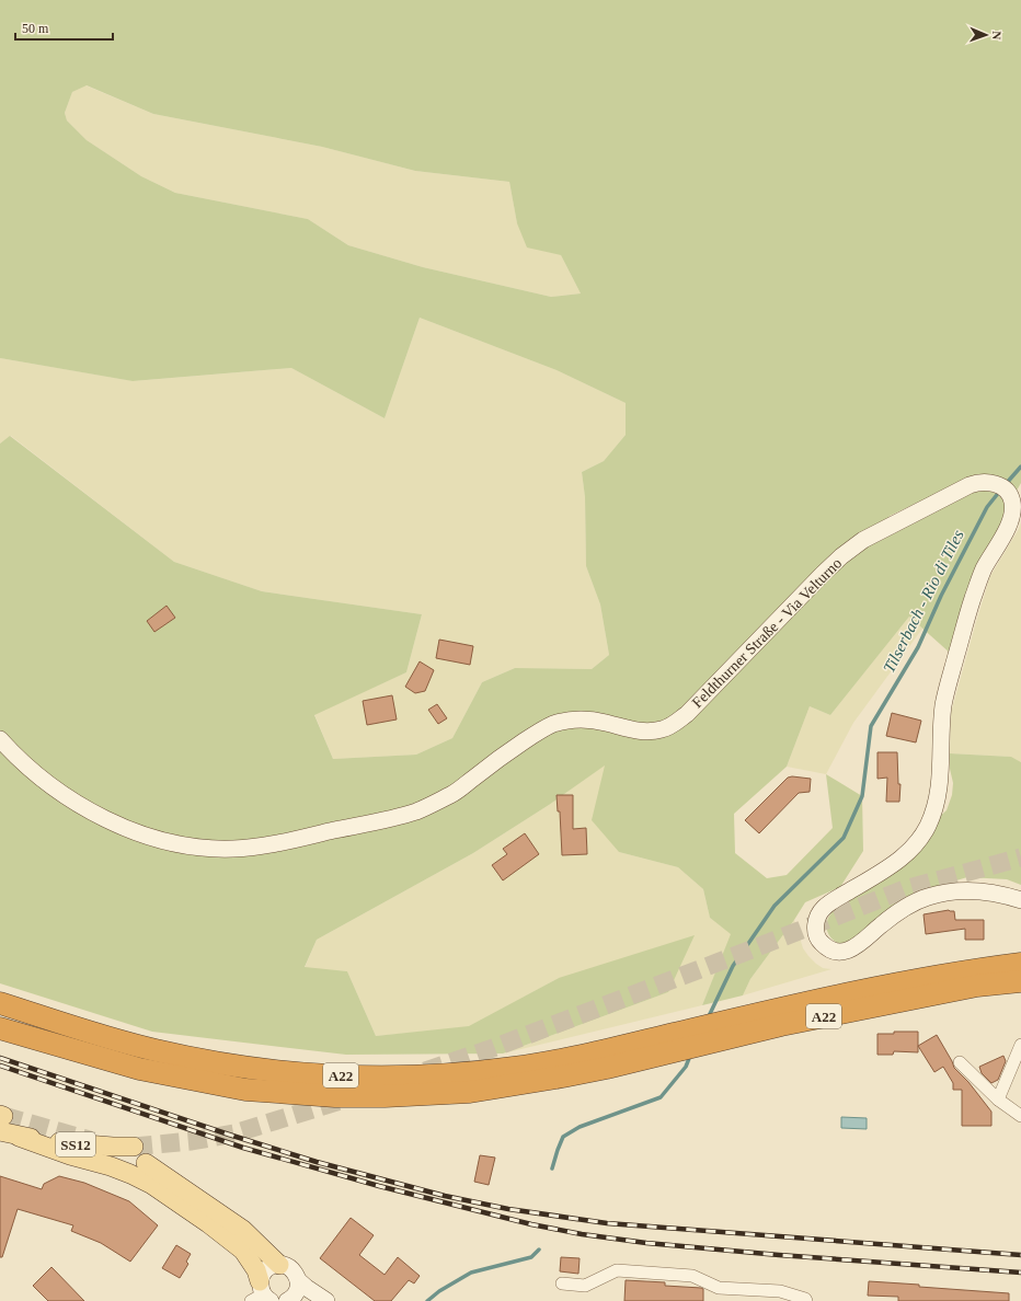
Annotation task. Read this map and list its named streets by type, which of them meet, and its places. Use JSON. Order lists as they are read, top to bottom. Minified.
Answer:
{"streets":{"highway":["A22"],"main road":["SS12"],"street":["Feldthurner Straße - Via Velturno"]},"water":["Tilserbach - Rio di Tiles"],"scale_bar":"50 m","north":"right"}
